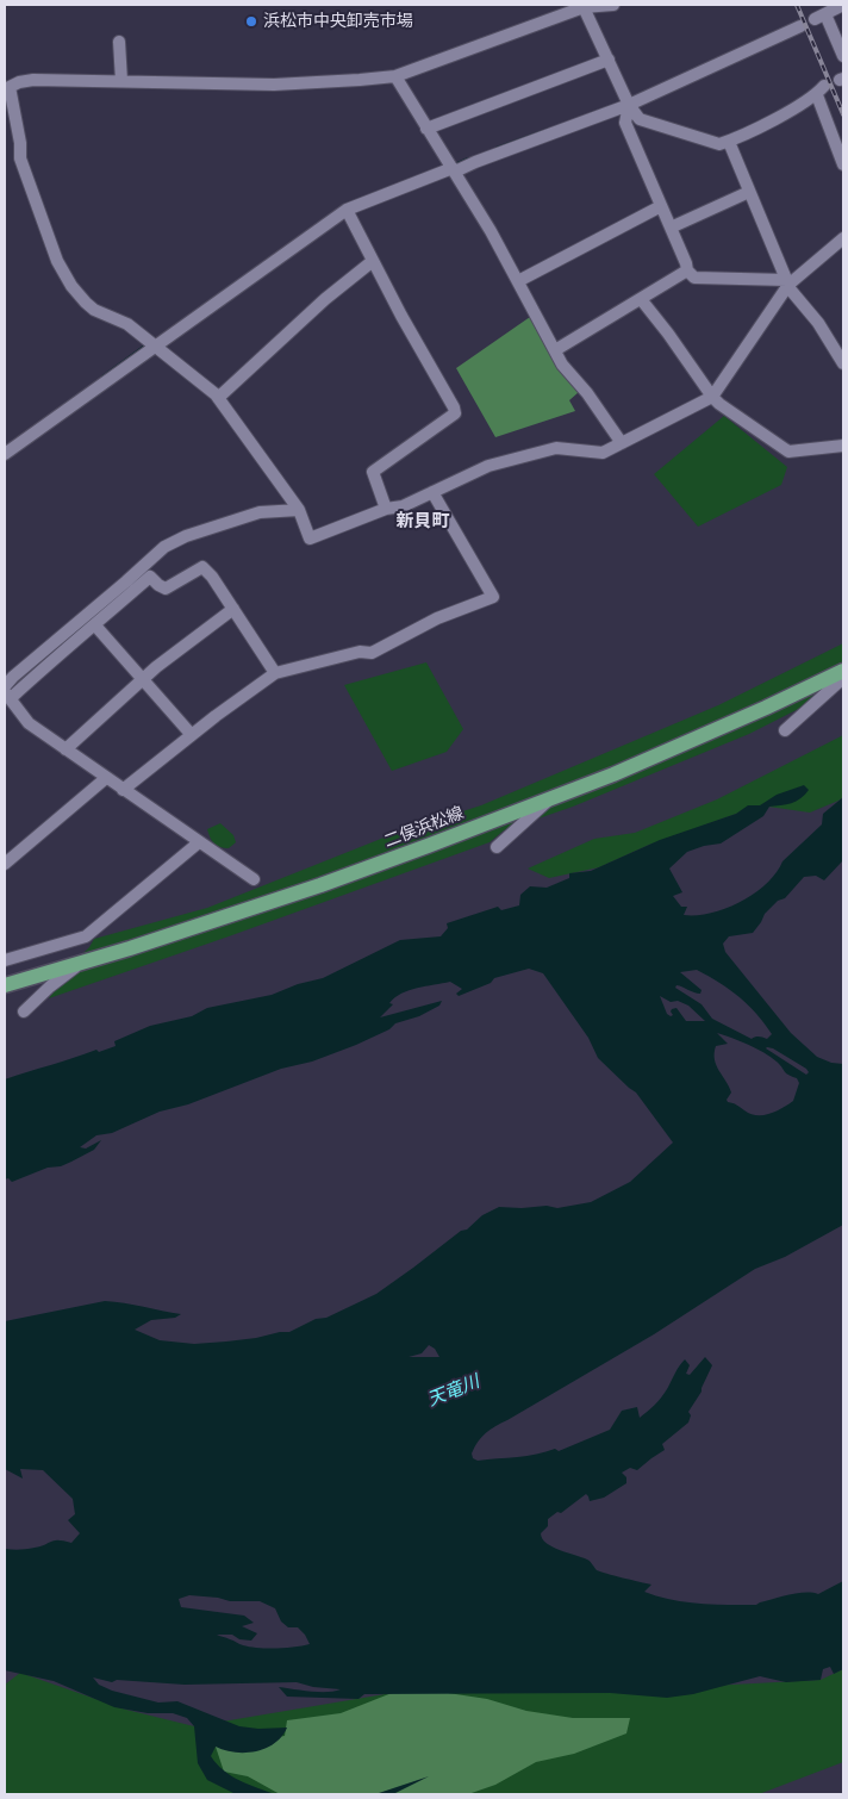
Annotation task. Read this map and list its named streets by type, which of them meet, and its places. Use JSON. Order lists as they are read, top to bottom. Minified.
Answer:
{"streets":{"main road":["二俣浜松線"]},"districts":["新貝町"],"water":["天竜川"],"places":["浜松市中央卸売市場"]}
